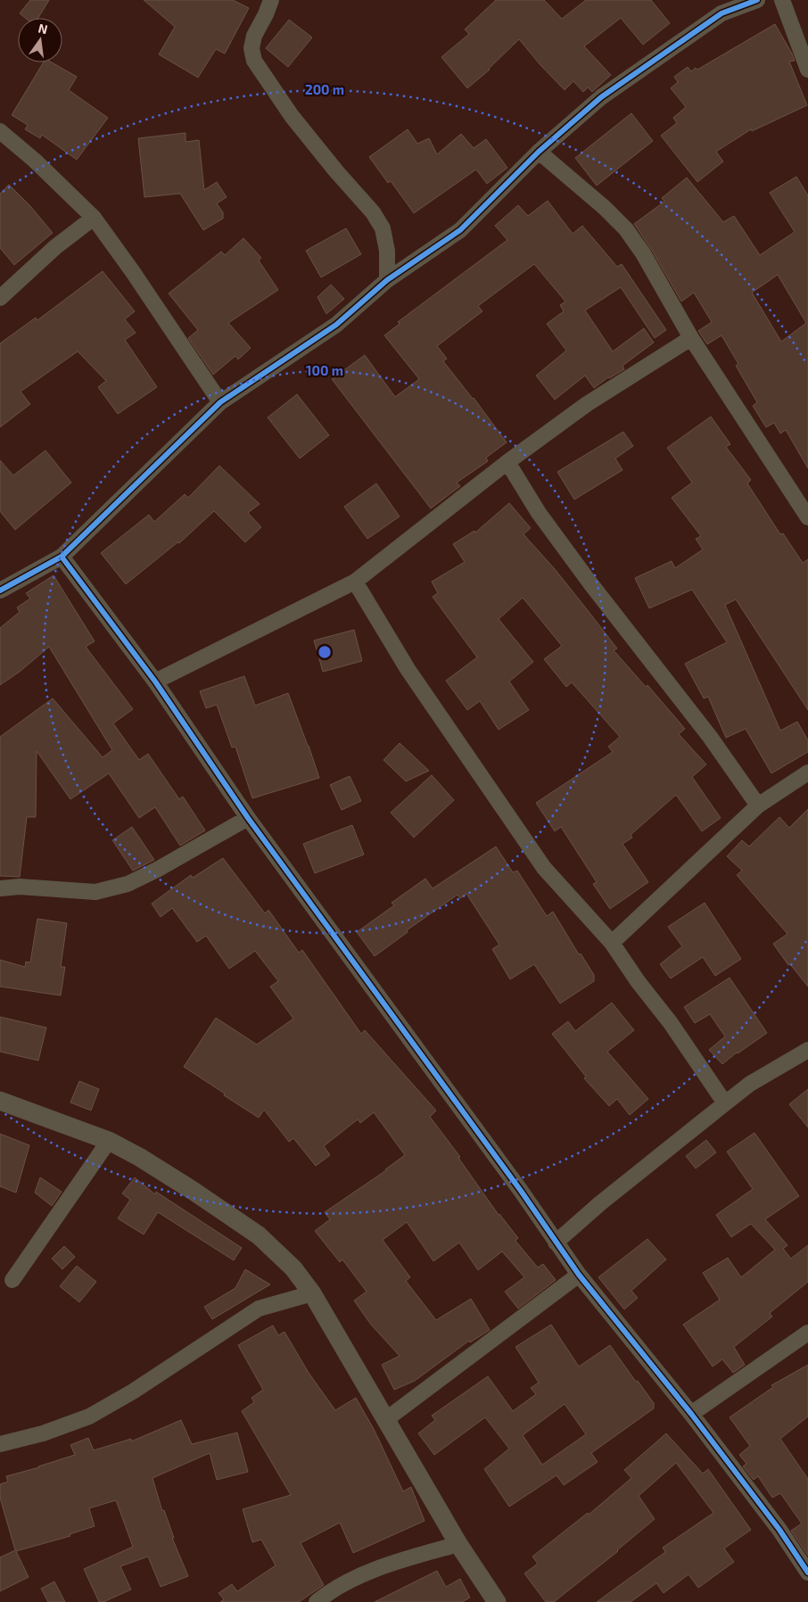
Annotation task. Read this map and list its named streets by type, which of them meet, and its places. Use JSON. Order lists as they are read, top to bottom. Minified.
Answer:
{"north":"top","rings":["200 m","100 m"]}
